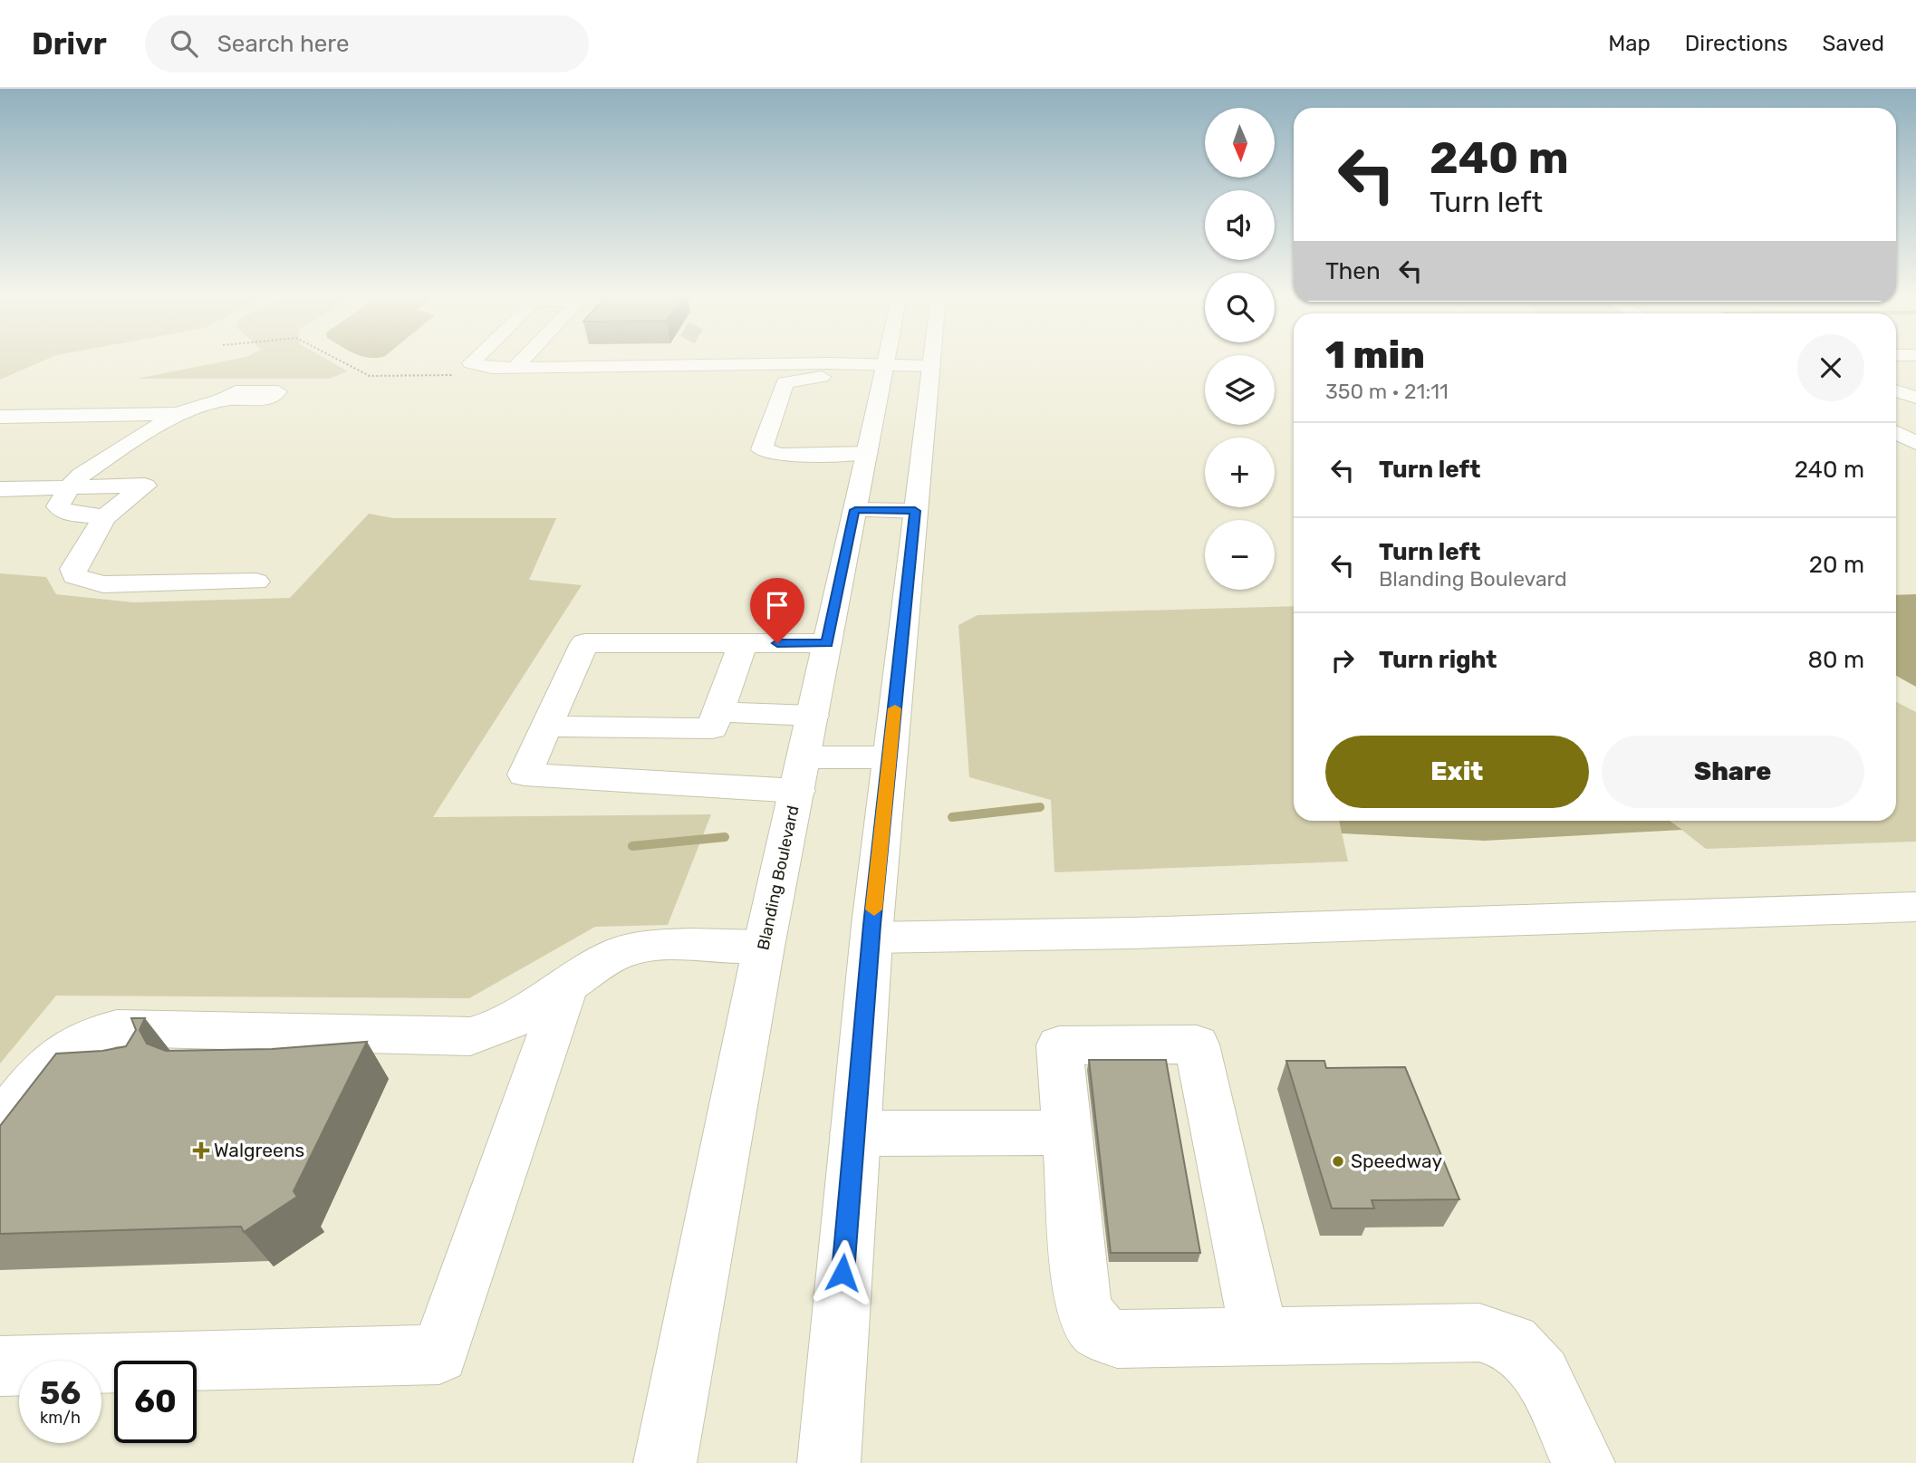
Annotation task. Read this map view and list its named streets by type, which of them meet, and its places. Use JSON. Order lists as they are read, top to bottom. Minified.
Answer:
{"streets":{"main road":["Blanding Boulevard"]},"places":{"health":["Walgreens"],"other":["Speedway"]},"north":"bottom","page":{"header":"Drivr","search":"Search here","nav":["Map","Directions","Saved"],"map_buttons":["+","−"],"turn":["240 m","Turn left"],"then":"Then","heading":["1 min","350 m · 21:11"],"list":[{"name":"Turn left","value":"240 m"},{"name":"Turn left","note":"Blanding Boulevard","value":"20 m"},{"name":"Turn right","value":"80 m"}],"buttons":["Exit","Share"],"speed":"56 km/h","limit":"60"}}
